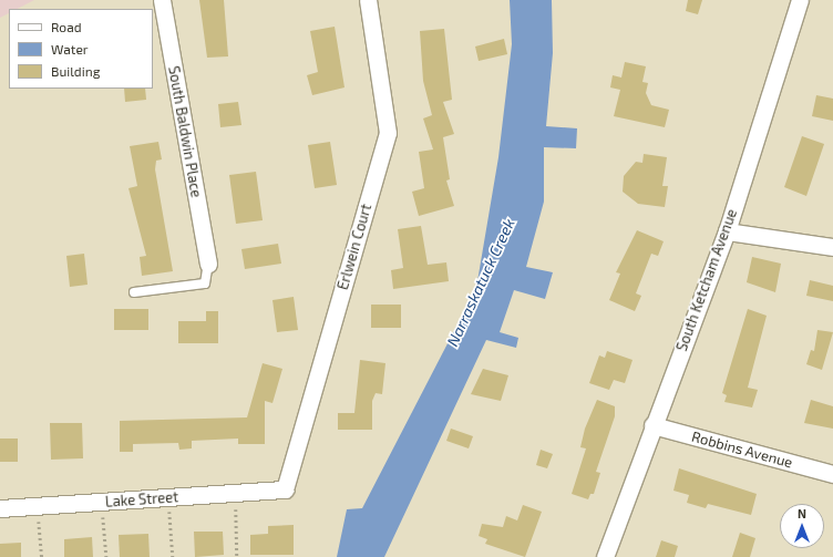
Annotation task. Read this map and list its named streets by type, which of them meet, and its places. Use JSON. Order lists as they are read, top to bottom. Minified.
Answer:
{"streets":{"street":["South Baldwin Place","Erlwein Court","South Ketcham Avenue","Robbins Avenue","Lake Street"]},"crossings":[["Erlwein Court","Lake Street"],["South Ketcham Avenue","Robbins Avenue"]],"water":["Narraskatuck Creek"],"legend":["Road","Water","Building"],"north":"top"}
